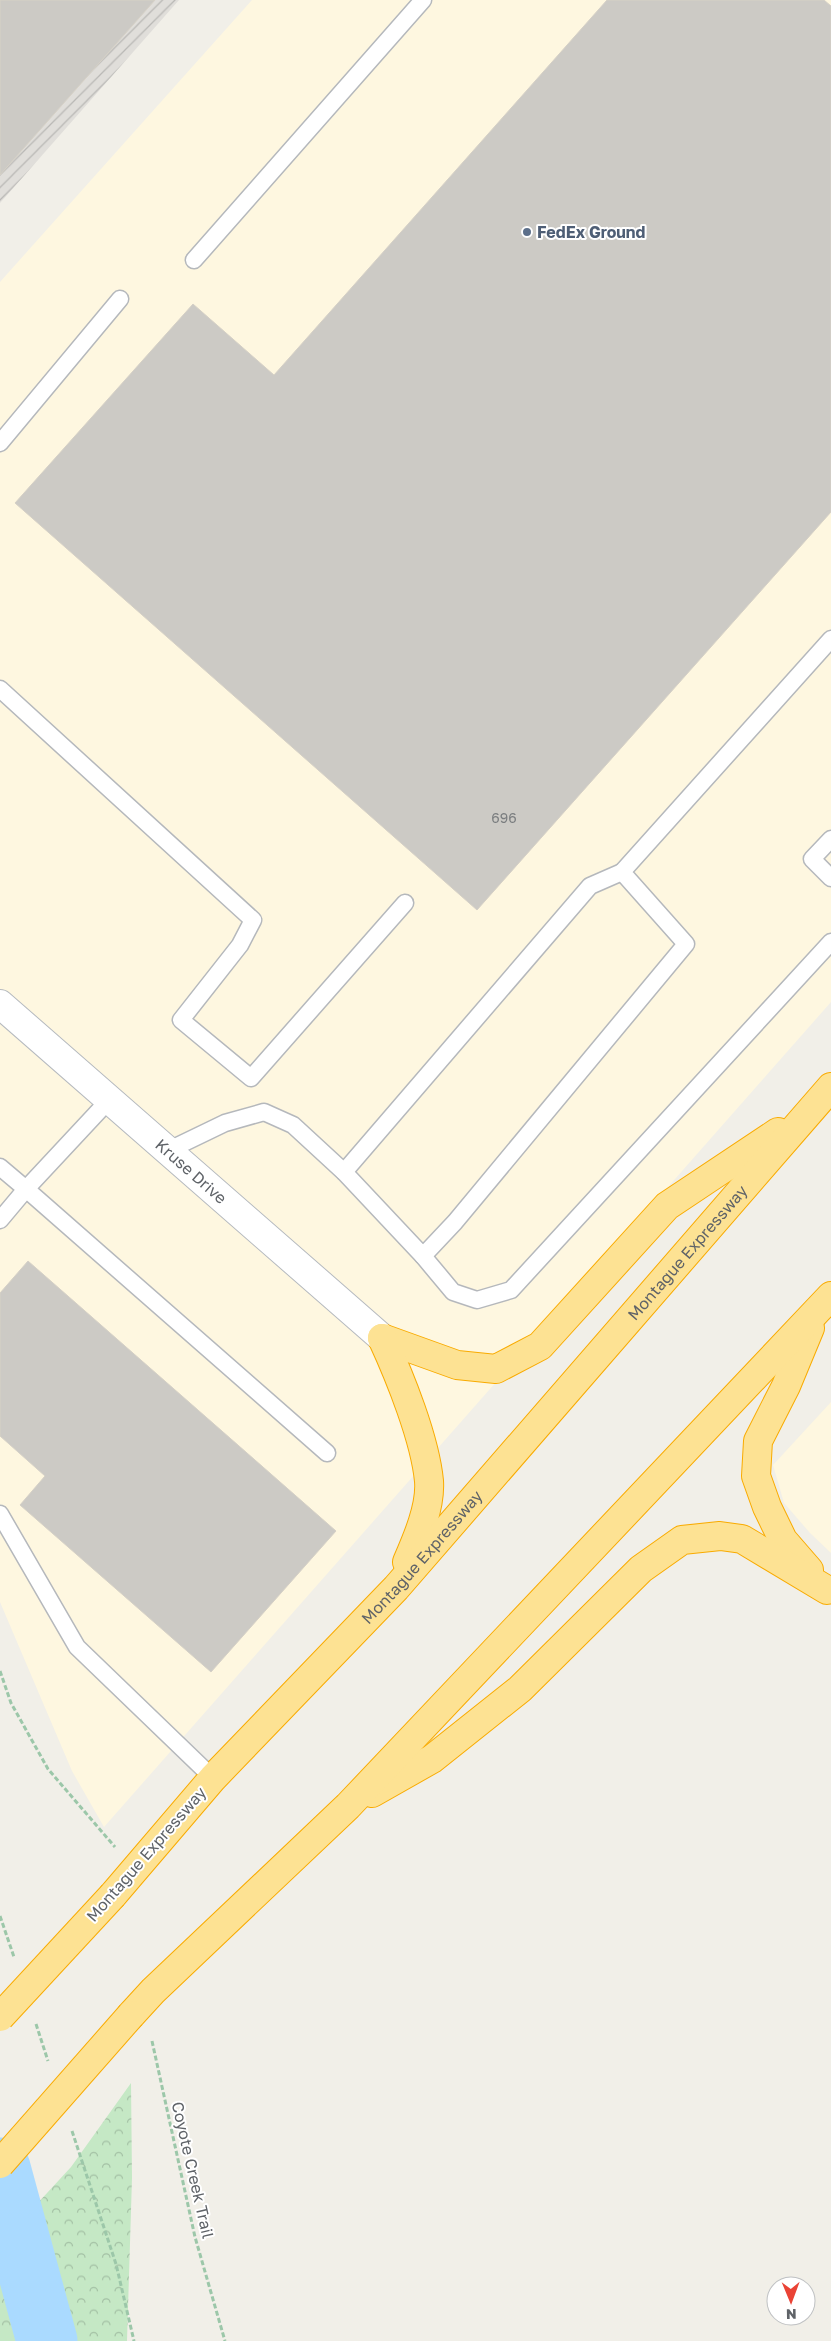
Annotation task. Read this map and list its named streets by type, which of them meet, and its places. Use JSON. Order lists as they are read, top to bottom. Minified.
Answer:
{"streets":{"highway":["Montague Expressway"],"street":["Kruse Drive"],"path":["Coyote Creek Trail"]},"places":["FedEx Ground"],"house_numbers":["696"],"north":"bottom"}
